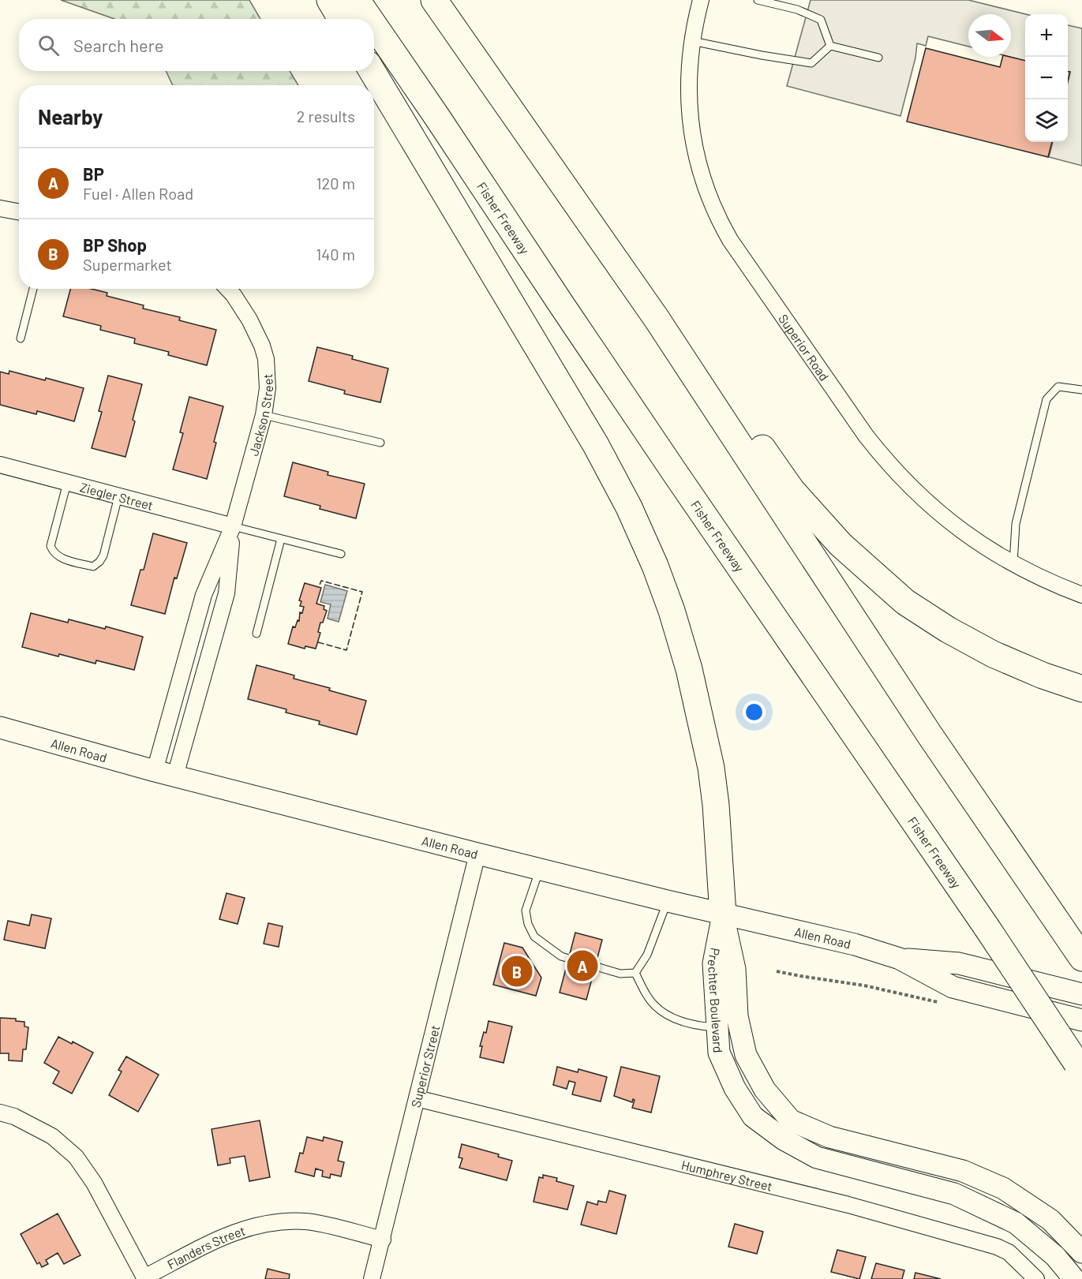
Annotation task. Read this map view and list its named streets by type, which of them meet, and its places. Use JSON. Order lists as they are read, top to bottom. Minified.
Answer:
{"streets":{"highway":["Fisher Freeway"],"main road":["Allen Road","Prechter Boulevard"],"street":["Superior Road","Jackson Street","Ziegler Street","Superior Street","Humphrey Street","Flanders Street"]},"crossings":[["Jackson Street","Ziegler Street"],["Jackson Street","Allen Road"],["Allen Road","Prechter Boulevard"],["Allen Road","Superior Street"],["Superior Street","Humphrey Street"],["Superior Street","Flanders Street"]],"north":"right","page":{"map_buttons":["+","−"],"search":"Search here","heading":["Nearby","2 results"],"list":[{"mark":"A","name":"BP","note":"Fuel · Allen Road","value":"120 m"},{"mark":"B","name":"BP Shop","note":"Supermarket","value":"140 m"}],"pins":["A","B"]}}
